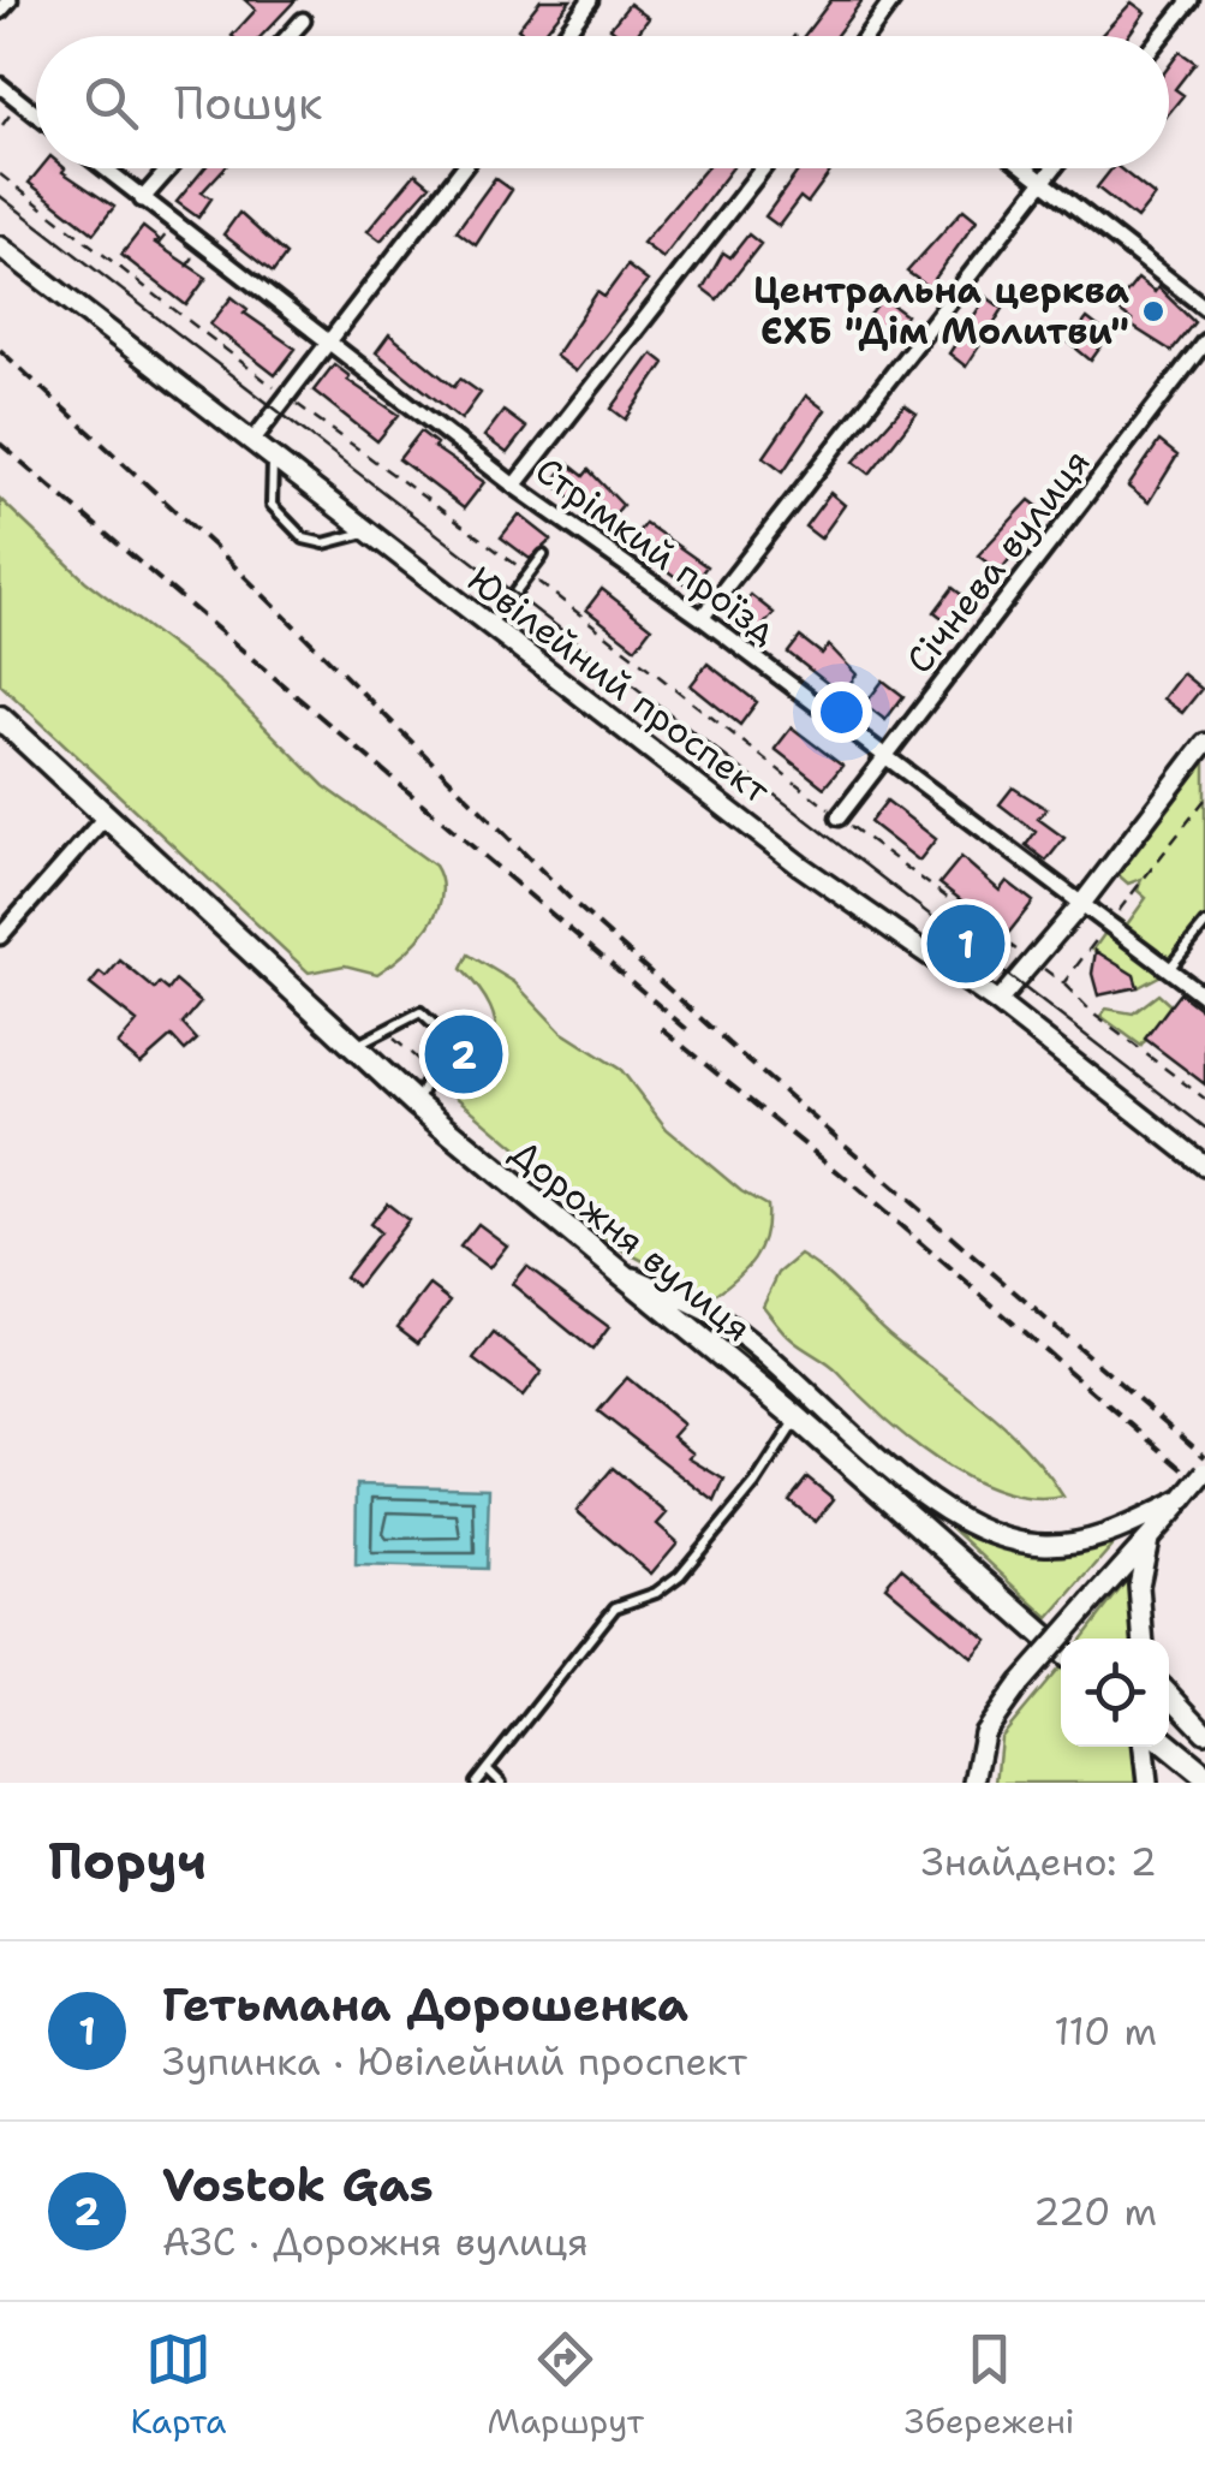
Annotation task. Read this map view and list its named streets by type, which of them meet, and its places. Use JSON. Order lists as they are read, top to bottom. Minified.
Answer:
{"streets":{"main road":["Ювілейний проспект","Дорожня вулиця"],"street":["Стрімкий проїзд","Січнева вулиця"]},"crossings":[["Стрімкий проїзд","Січнева вулиця"]],"places":["Центральна церква ЄХБ \"Дім Молитви\""],"page":{"search":"Пошук","pins":["1","2"],"heading":["Поруч","Знайдено: 2"],"list":[{"mark":"1","name":"Гетьмана Дорошенка","note":"Зупинка · Ювілейний проспект","value":"110 m"},{"mark":"2","name":"Vostok Gas","note":"АЗС · Дорожня вулиця","value":"220 m"}],"nav":["Карта","Маршрут","Збережені"]}}
